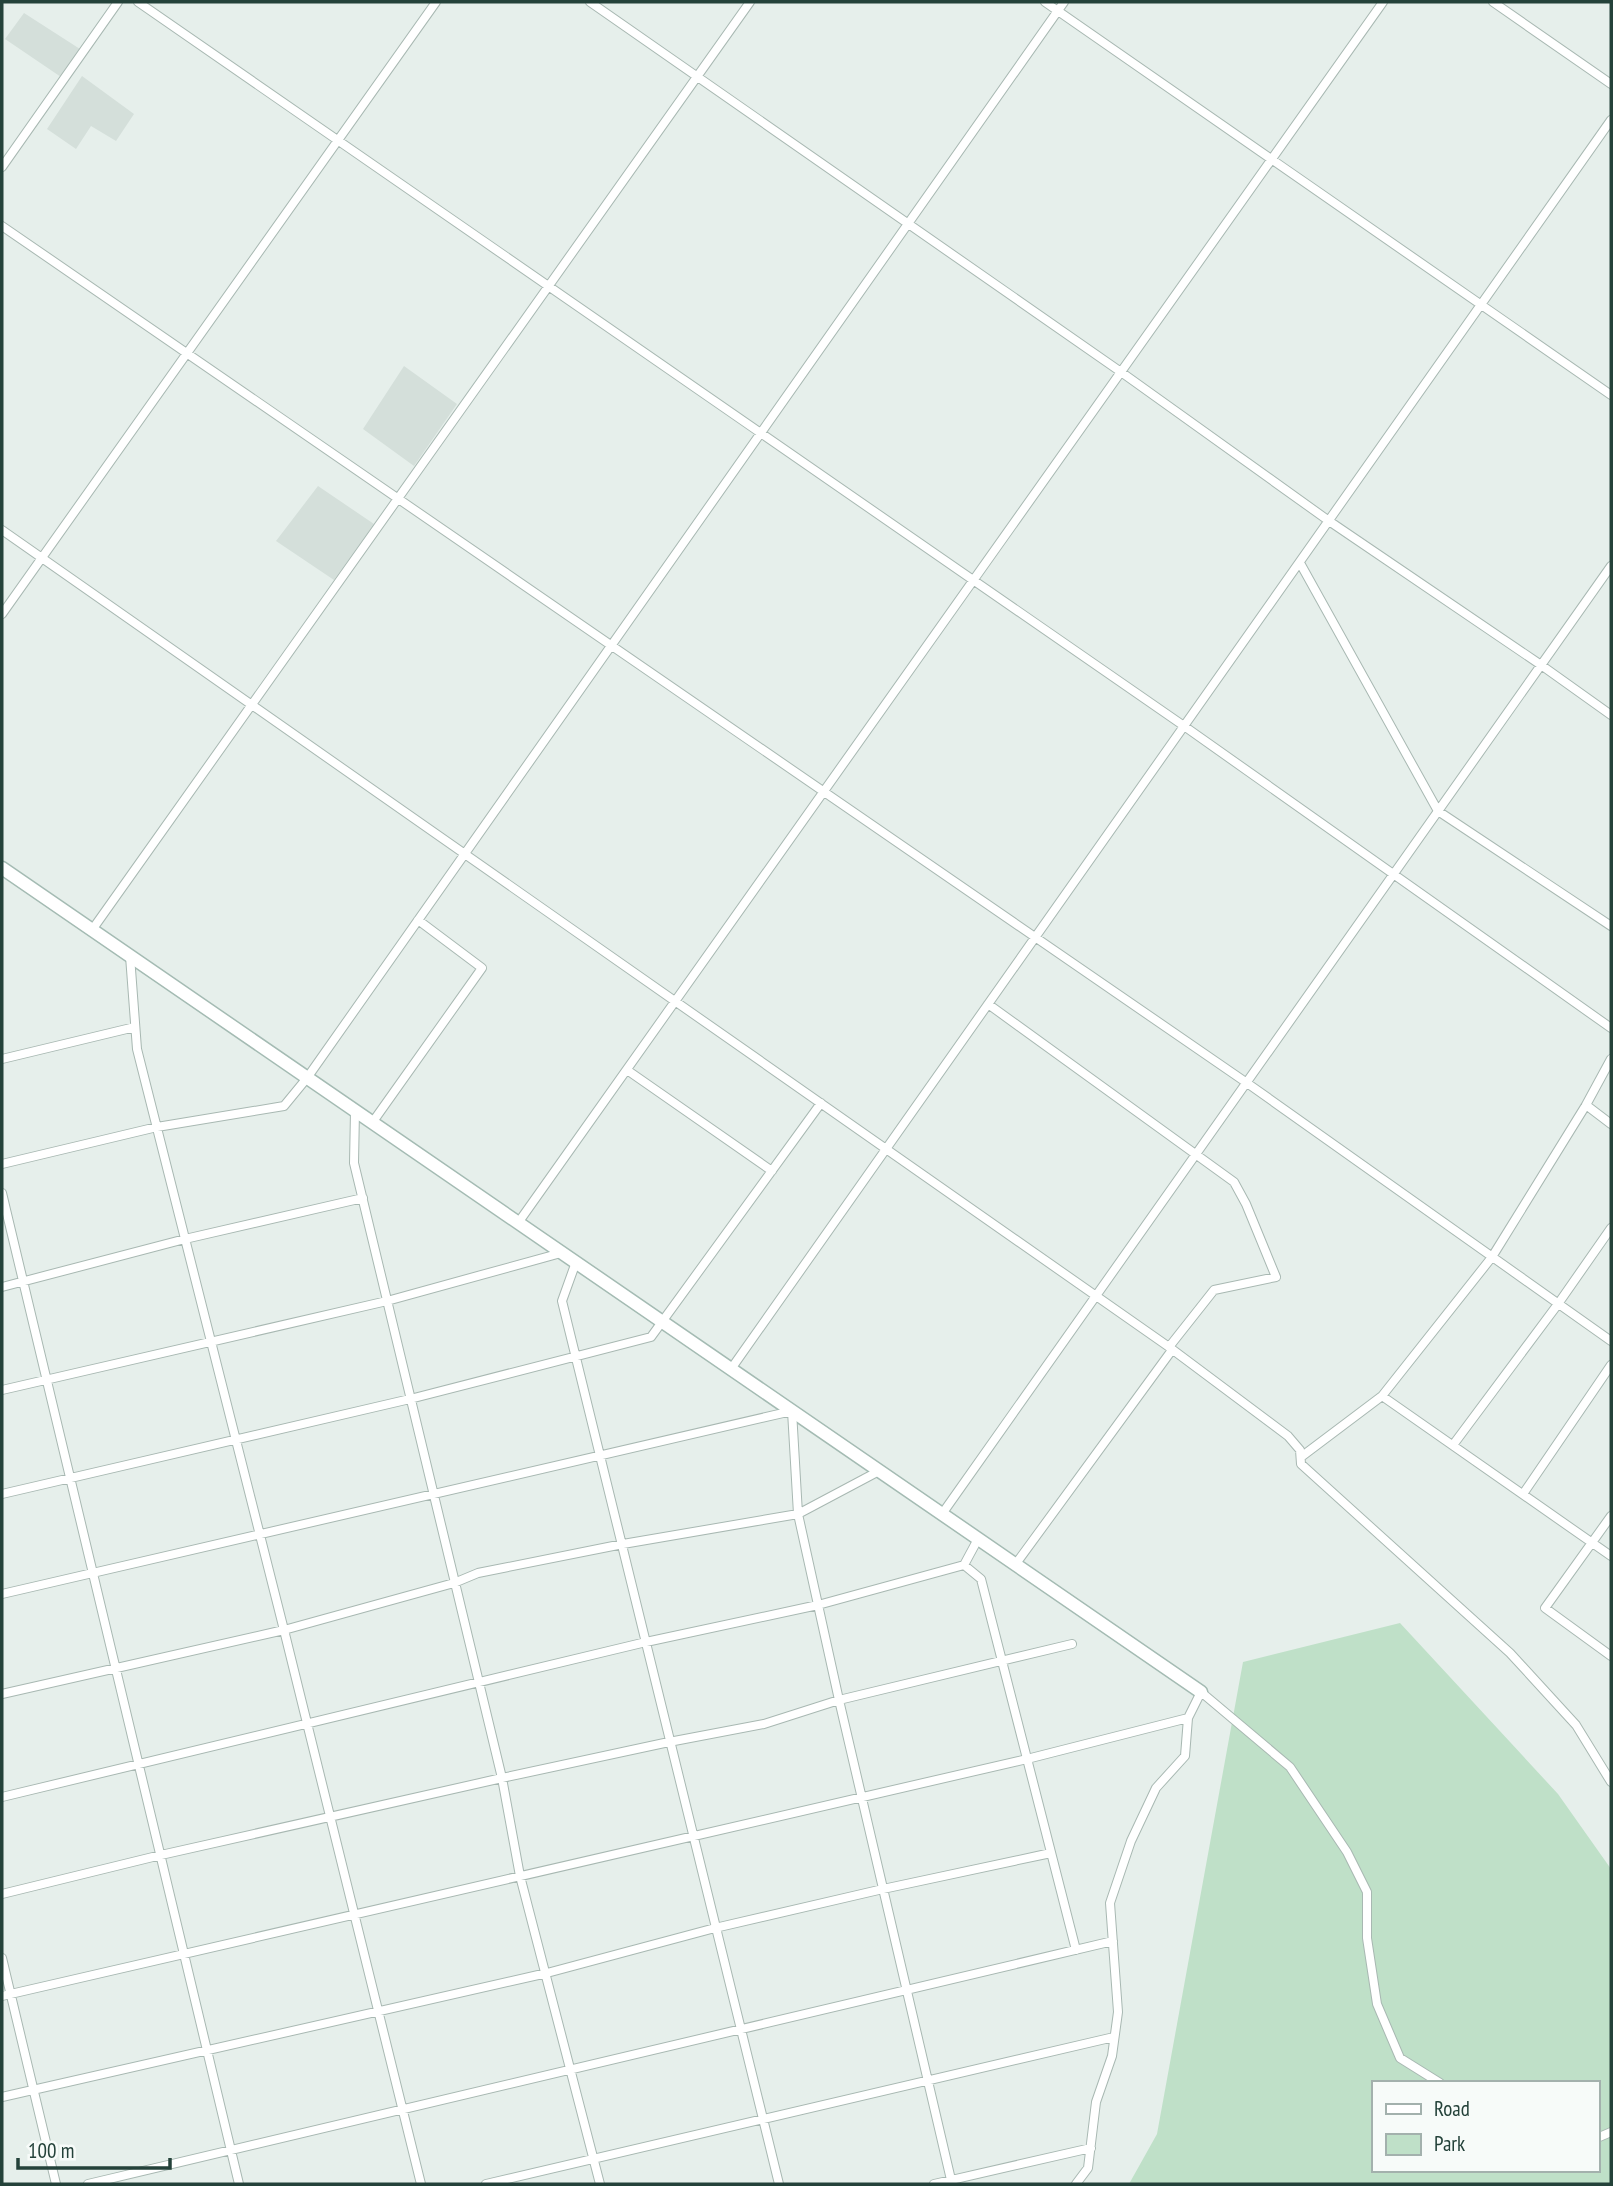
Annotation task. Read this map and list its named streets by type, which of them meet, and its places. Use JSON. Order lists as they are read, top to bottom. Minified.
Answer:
{"legend":["Road","Park"],"scale_bar":"100 m"}
